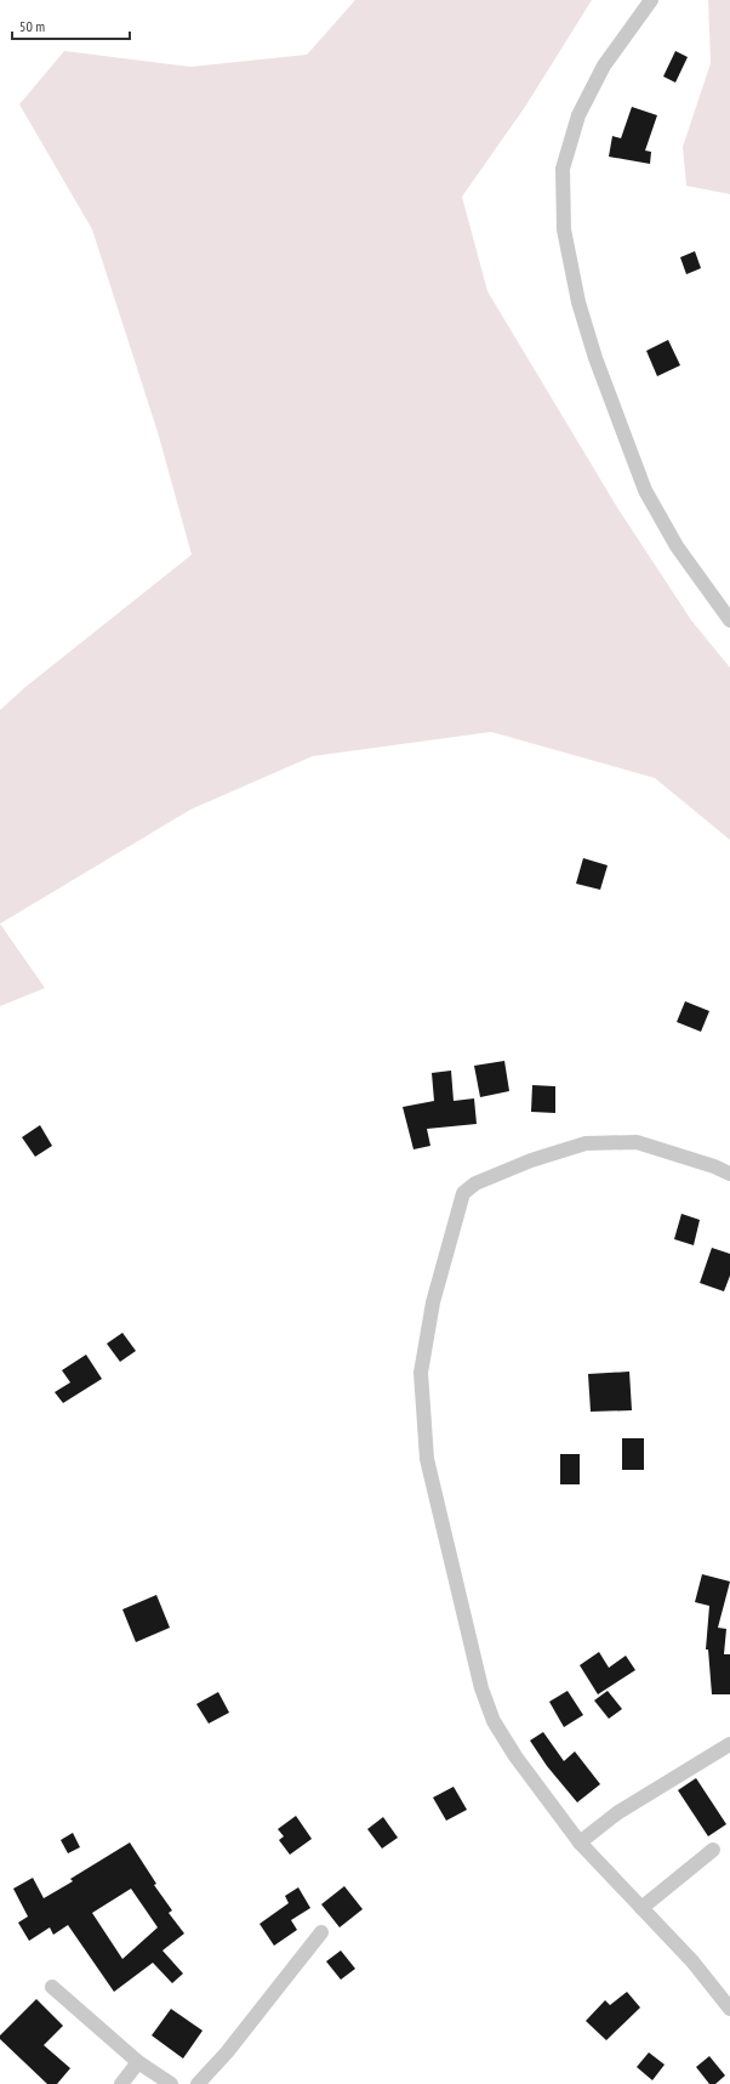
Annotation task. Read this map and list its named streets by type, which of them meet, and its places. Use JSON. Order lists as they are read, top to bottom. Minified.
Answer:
{"scale_bar":"50 m"}
